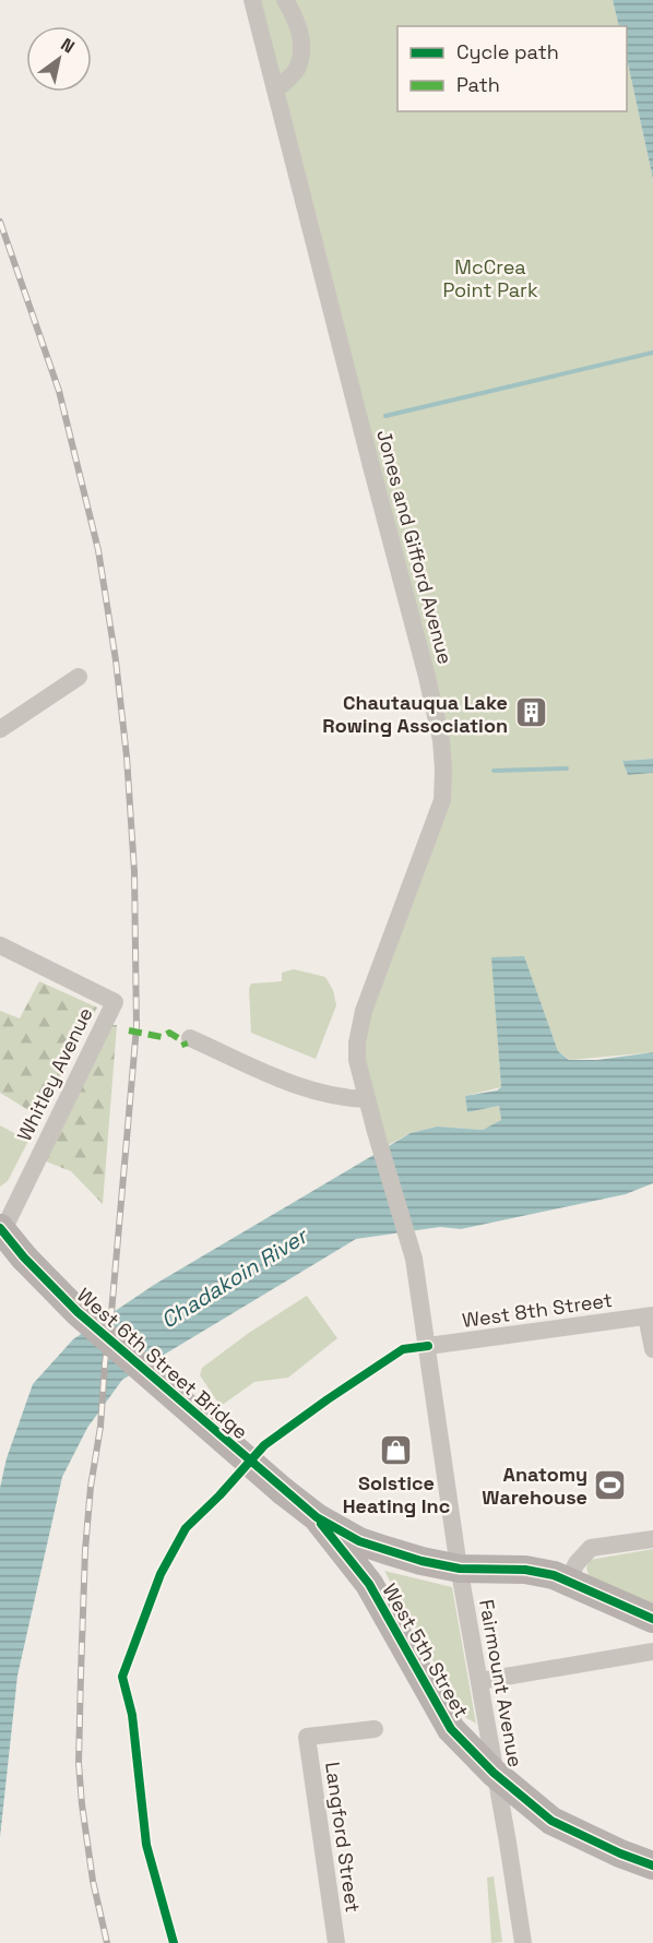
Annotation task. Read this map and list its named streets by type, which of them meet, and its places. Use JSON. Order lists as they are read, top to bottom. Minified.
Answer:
{"streets":{"main road":["West 6th Street Bridge","West 5th Street"],"street":["Jones and Gifford Avenue","Whitley Avenue","West 8th Street","Fairmount Avenue","Langford Street"]},"crossings":[["Jones and Gifford Avenue","Fairmount Avenue"],["Whitley Avenue","West 6th Street Bridge"],["West 8th Street","Fairmount Avenue"],["West 6th Street Bridge","West 5th Street"],["West 5th Street","Fairmount Avenue"]],"water":["Chadakoin River"],"parks":["McCrea Point Park"],"places":{"building":["Chautauqua Lake Rowing Association"],"shop":["Solstice Heating Inc"],"sports":["Anatomy Warehouse"]},"legend":["Cycle path","Path"],"north":"top right"}
